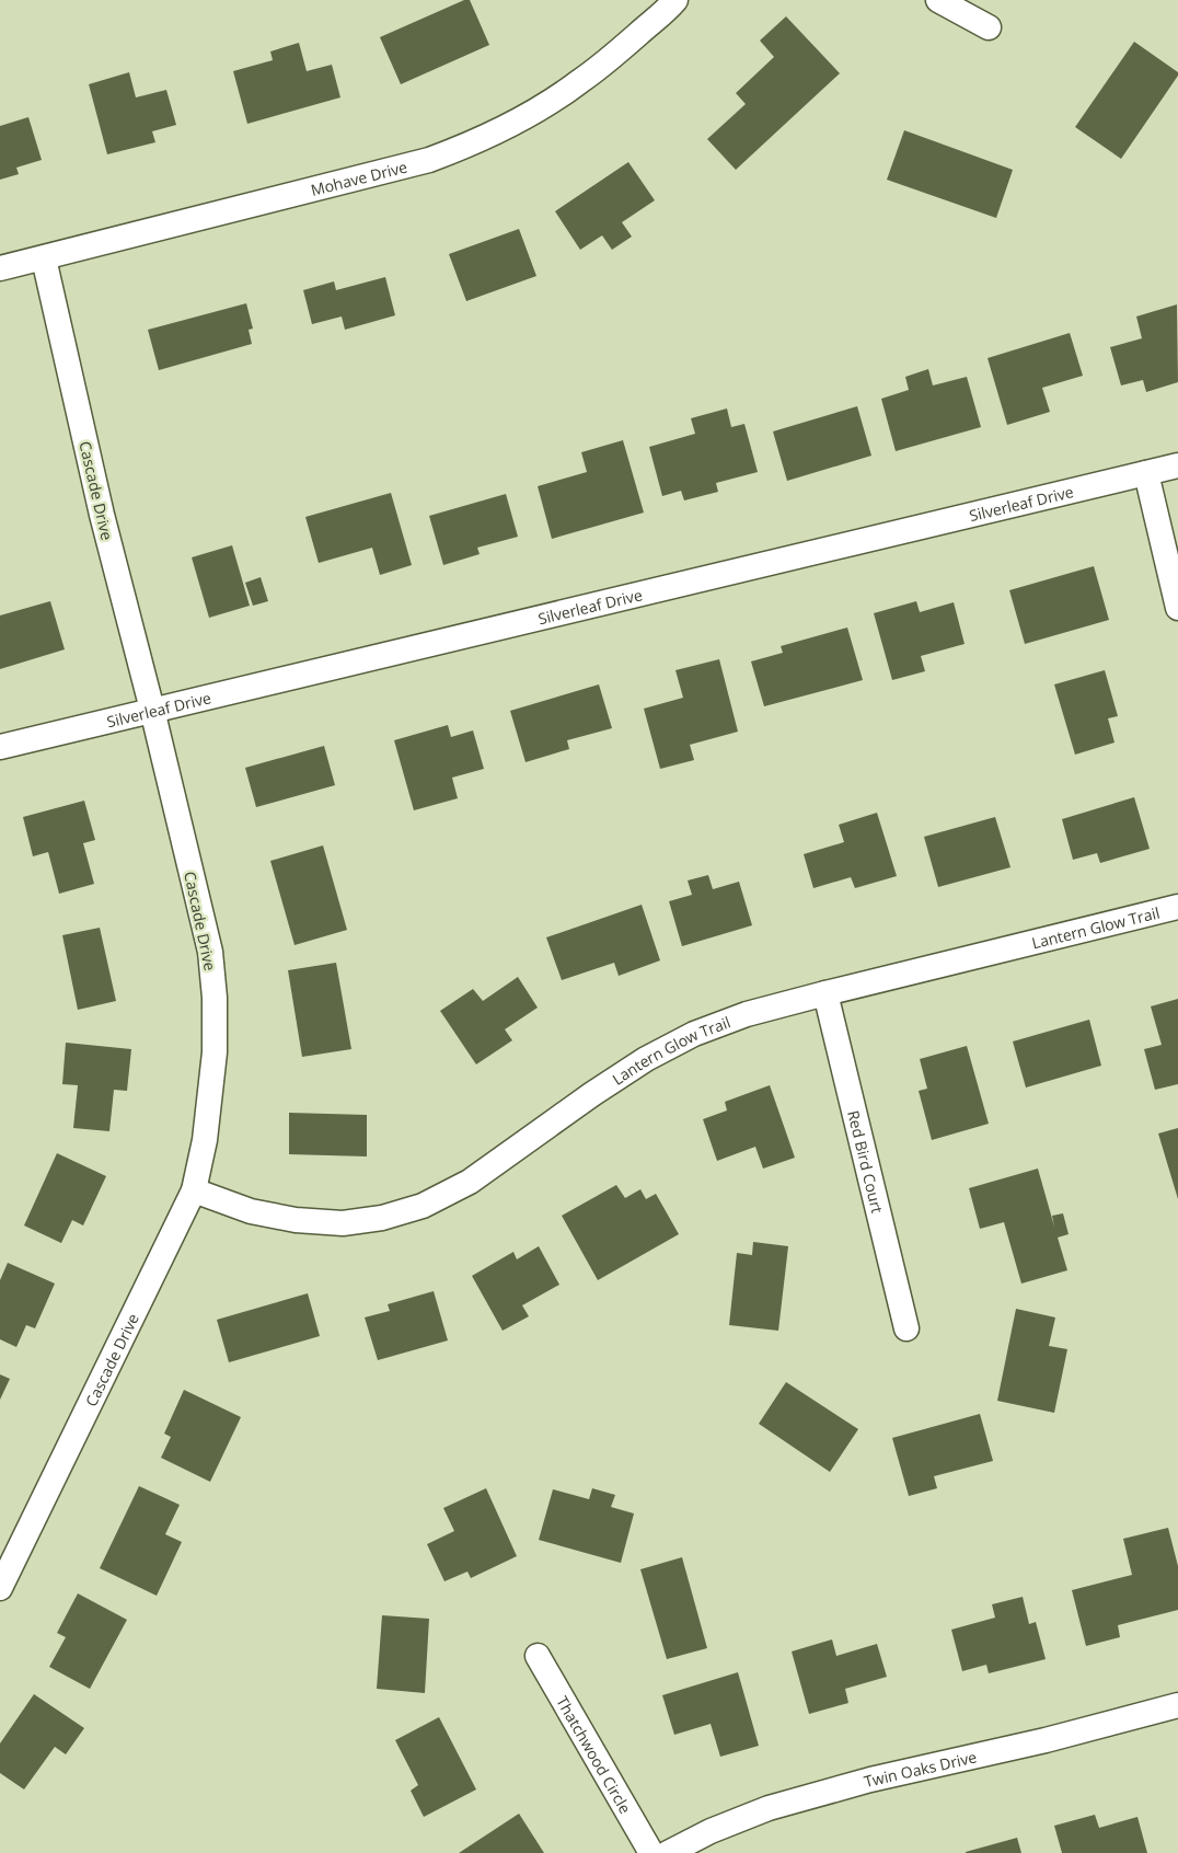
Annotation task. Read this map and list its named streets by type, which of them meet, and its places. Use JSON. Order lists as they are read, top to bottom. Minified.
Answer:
{"streets":{"street":["Mohave Drive","Cascade Drive","Silverleaf Drive","Lantern Glow Trail","Red Bird Court","Thatchwood Circle","Twin Oaks Drive"]},"crossings":[["Mohave Drive","Cascade Drive"],["Cascade Drive","Silverleaf Drive"],["Cascade Drive","Lantern Glow Trail"],["Lantern Glow Trail","Red Bird Court"]]}
